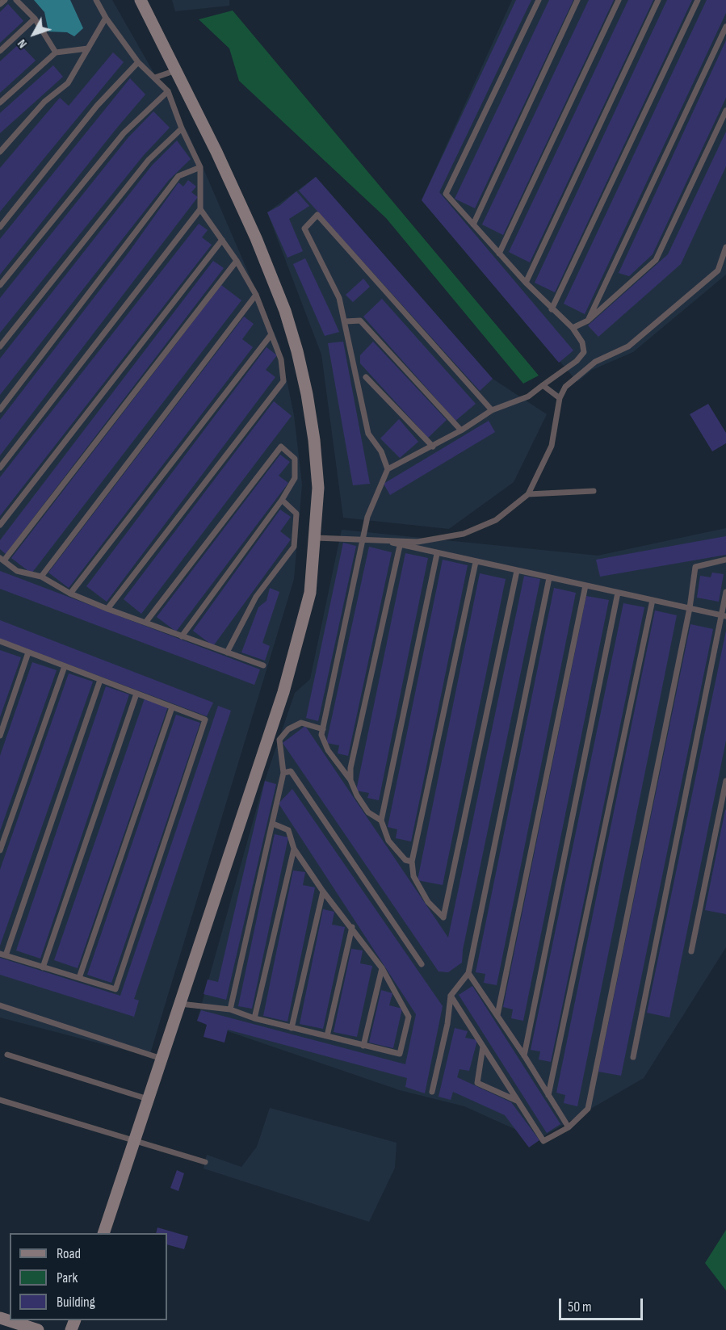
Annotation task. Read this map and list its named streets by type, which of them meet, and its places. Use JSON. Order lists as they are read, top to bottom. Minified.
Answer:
{"legend":["Road","Park","Building"],"scale_bar":"50 m","north":"bottom left"}
